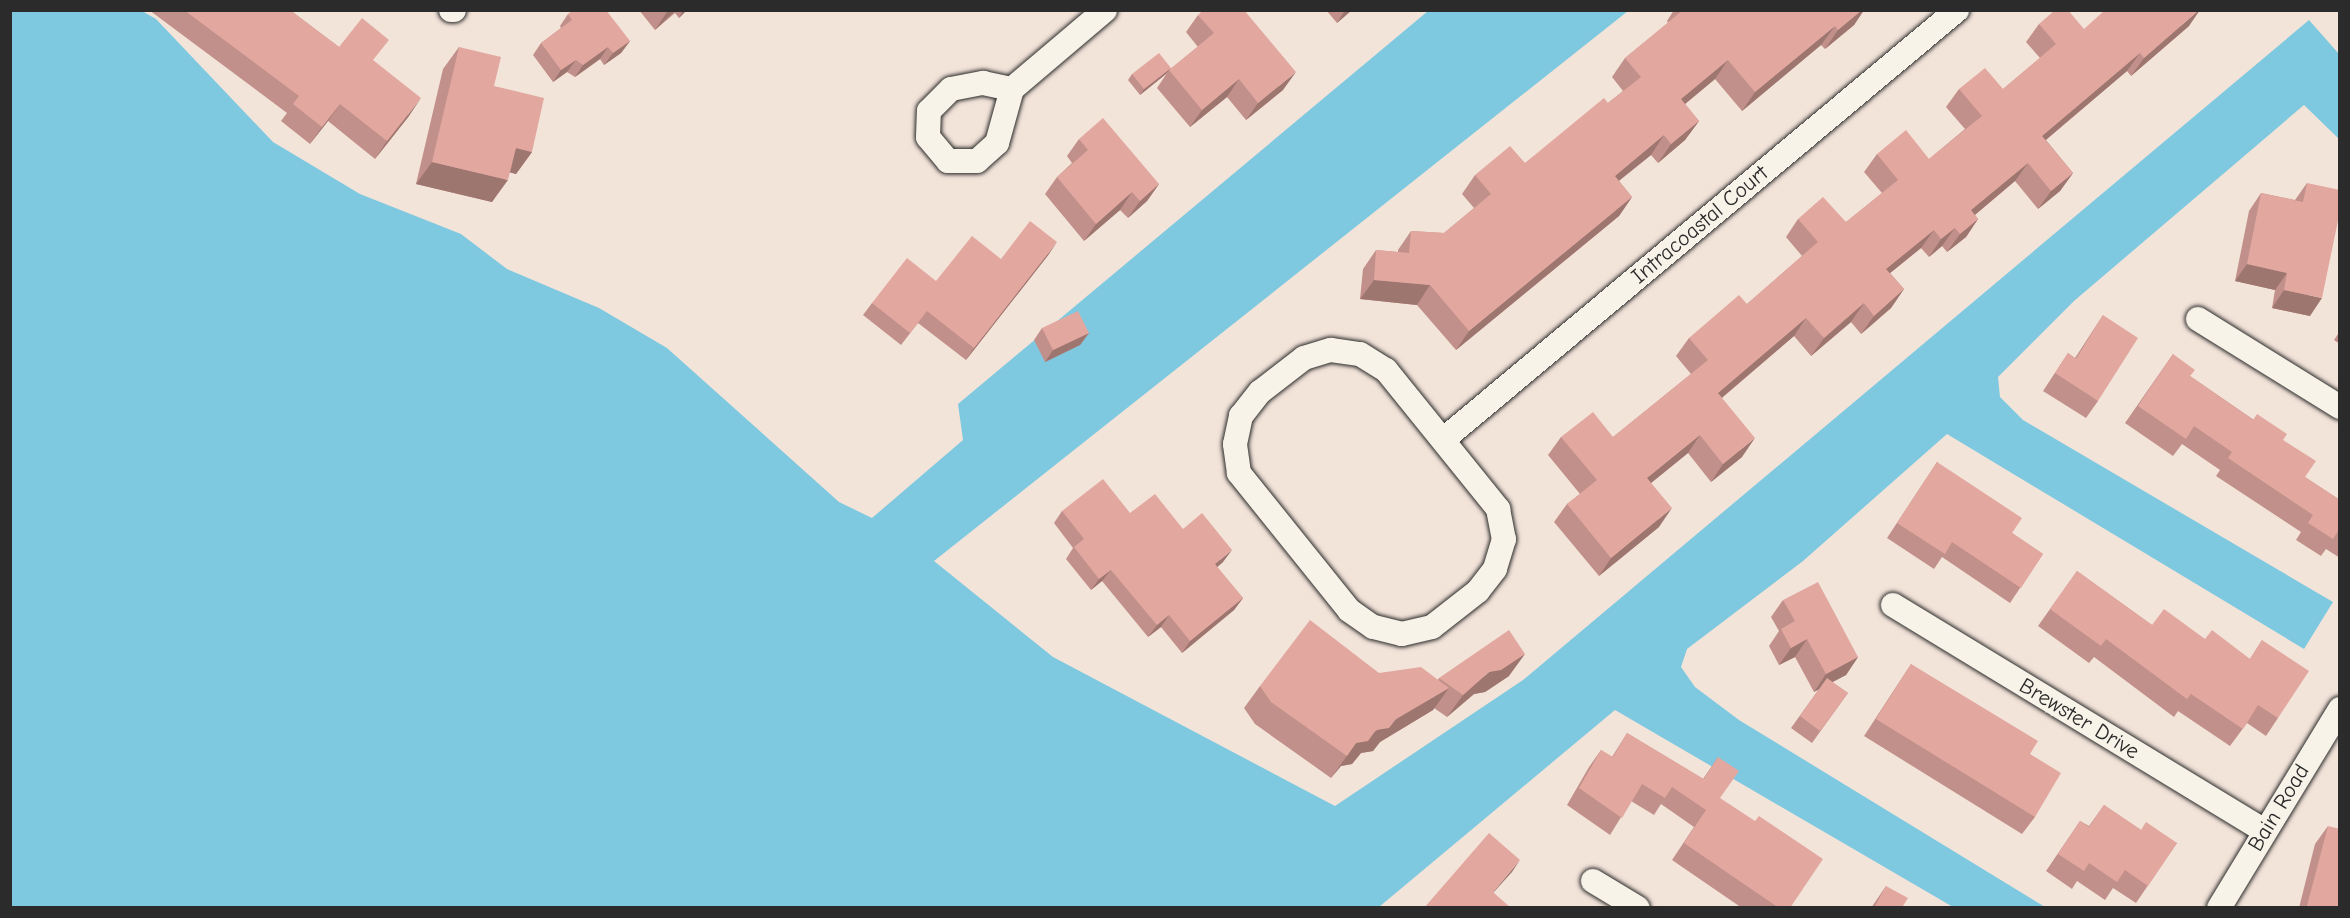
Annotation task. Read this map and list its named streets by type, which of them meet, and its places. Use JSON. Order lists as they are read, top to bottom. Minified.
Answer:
{"streets":{"street":["Intracoastal Court","Brewster Drive","Bain Road"]},"crossings":[["Brewster Drive","Bain Road"]]}
